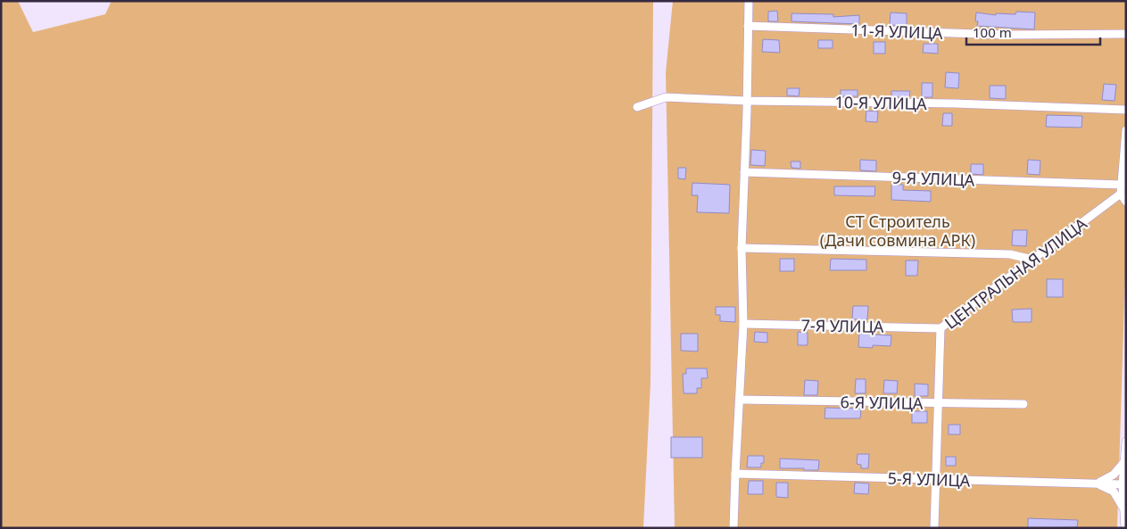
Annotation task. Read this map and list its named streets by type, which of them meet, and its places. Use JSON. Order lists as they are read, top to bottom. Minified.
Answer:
{"streets":{"street":["11-Я УЛИЦА","10-Я УЛИЦА","9-Я УЛИЦА","ЦЕНТРАЛЬНАЯ УЛИЦА","7-Я УЛИЦА","6-Я УЛИЦА","5-Я УЛИЦА"]},"crossings":[["ЦЕНТРАЛЬНАЯ УЛИЦА","7-Я УЛИЦА"],["ЦЕНТРАЛЬНАЯ УЛИЦА","6-Я УЛИЦА"],["ЦЕНТРАЛЬНАЯ УЛИЦА","5-Я УЛИЦА"]],"parks":["СТ Строитель (Дачи совмина АРК)"],"scale_bar":"100 m"}
